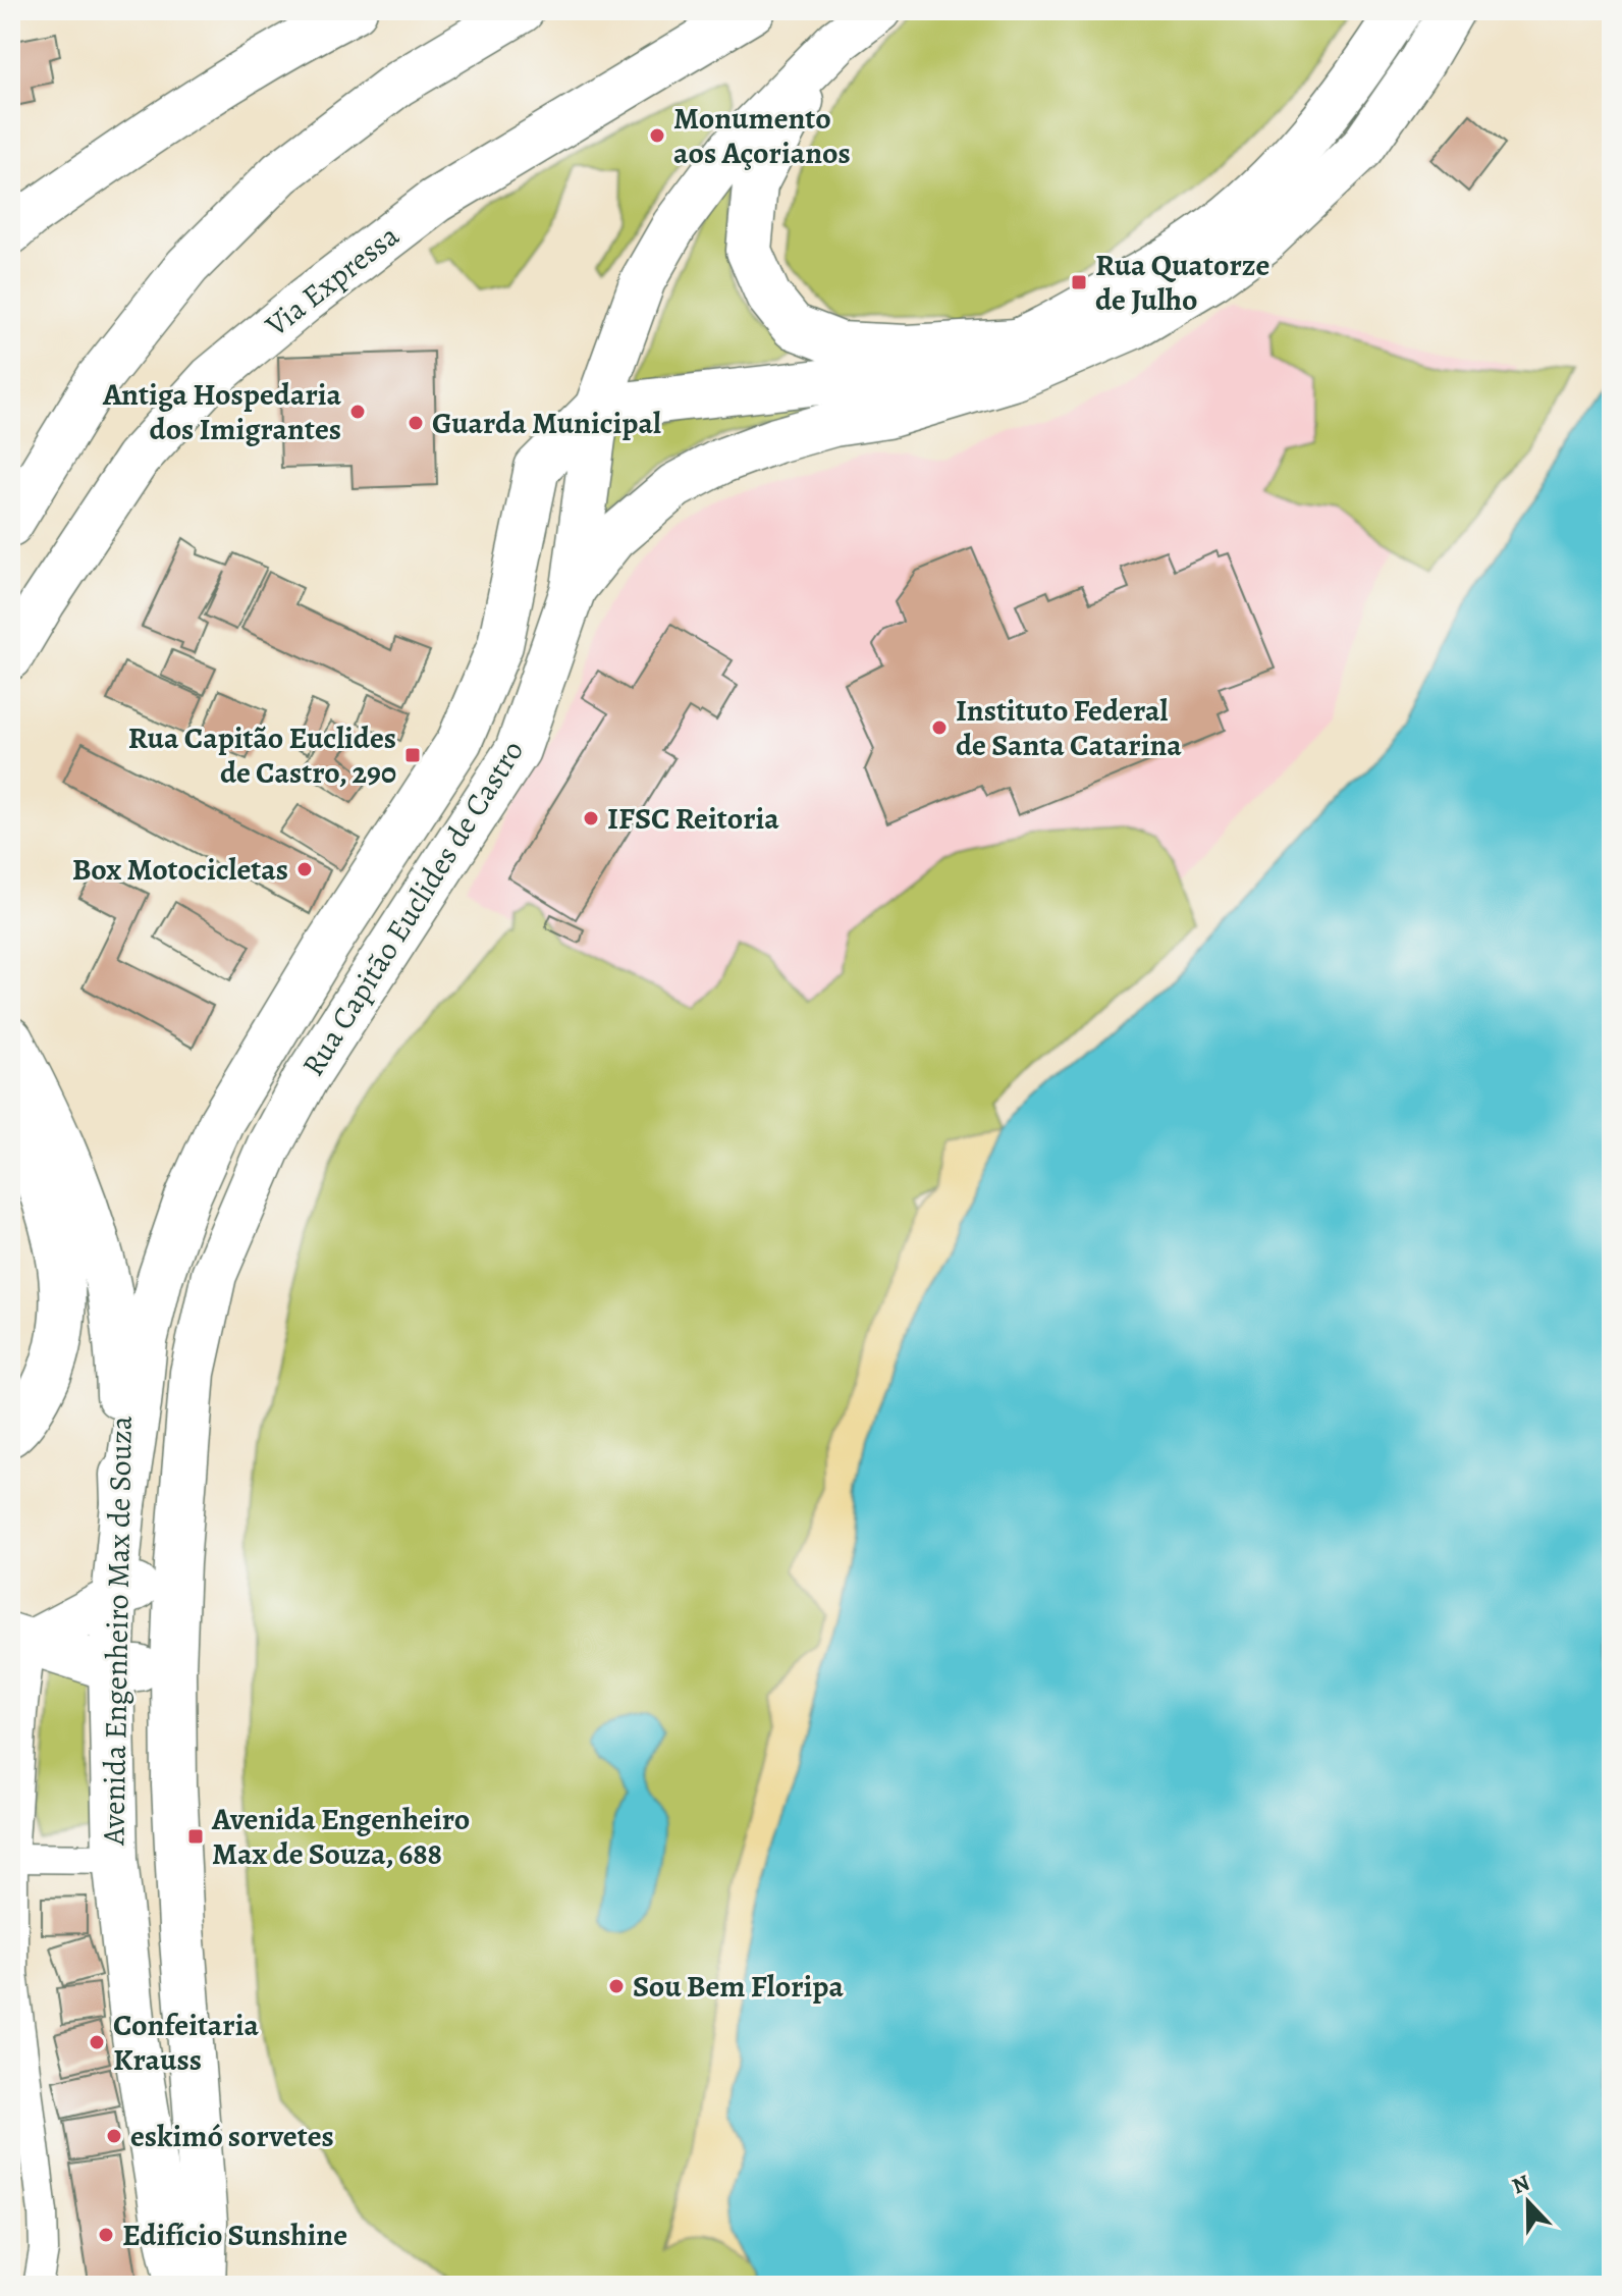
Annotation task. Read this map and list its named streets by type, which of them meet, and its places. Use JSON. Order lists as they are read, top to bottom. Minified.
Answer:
{"streets":{"main road":["Via Expressa","Rua Capitão Euclides de Castro","Avenida Engenheiro Max de Souza"]},"crossings":[["Rua Capitão Euclides de Castro","Avenida Engenheiro Max de Souza"]],"places":{"other":["Monumento aos Açorianos","Antiga Hospedaria dos Imigrantes","Guarda Municipal","Instituto Federal de Santa Catarina","IFSC Reitoria","Box Motocicletas","Sou Bem Floripa","Confeitaria Krauss","eskimó sorvetes","Edifício Sunshine"],"transit":["Rua Quatorze de Julho","Rua Capitão Euclides de Castro, 290","Avenida Engenheiro Max de Souza, 688"]},"north":"top"}
